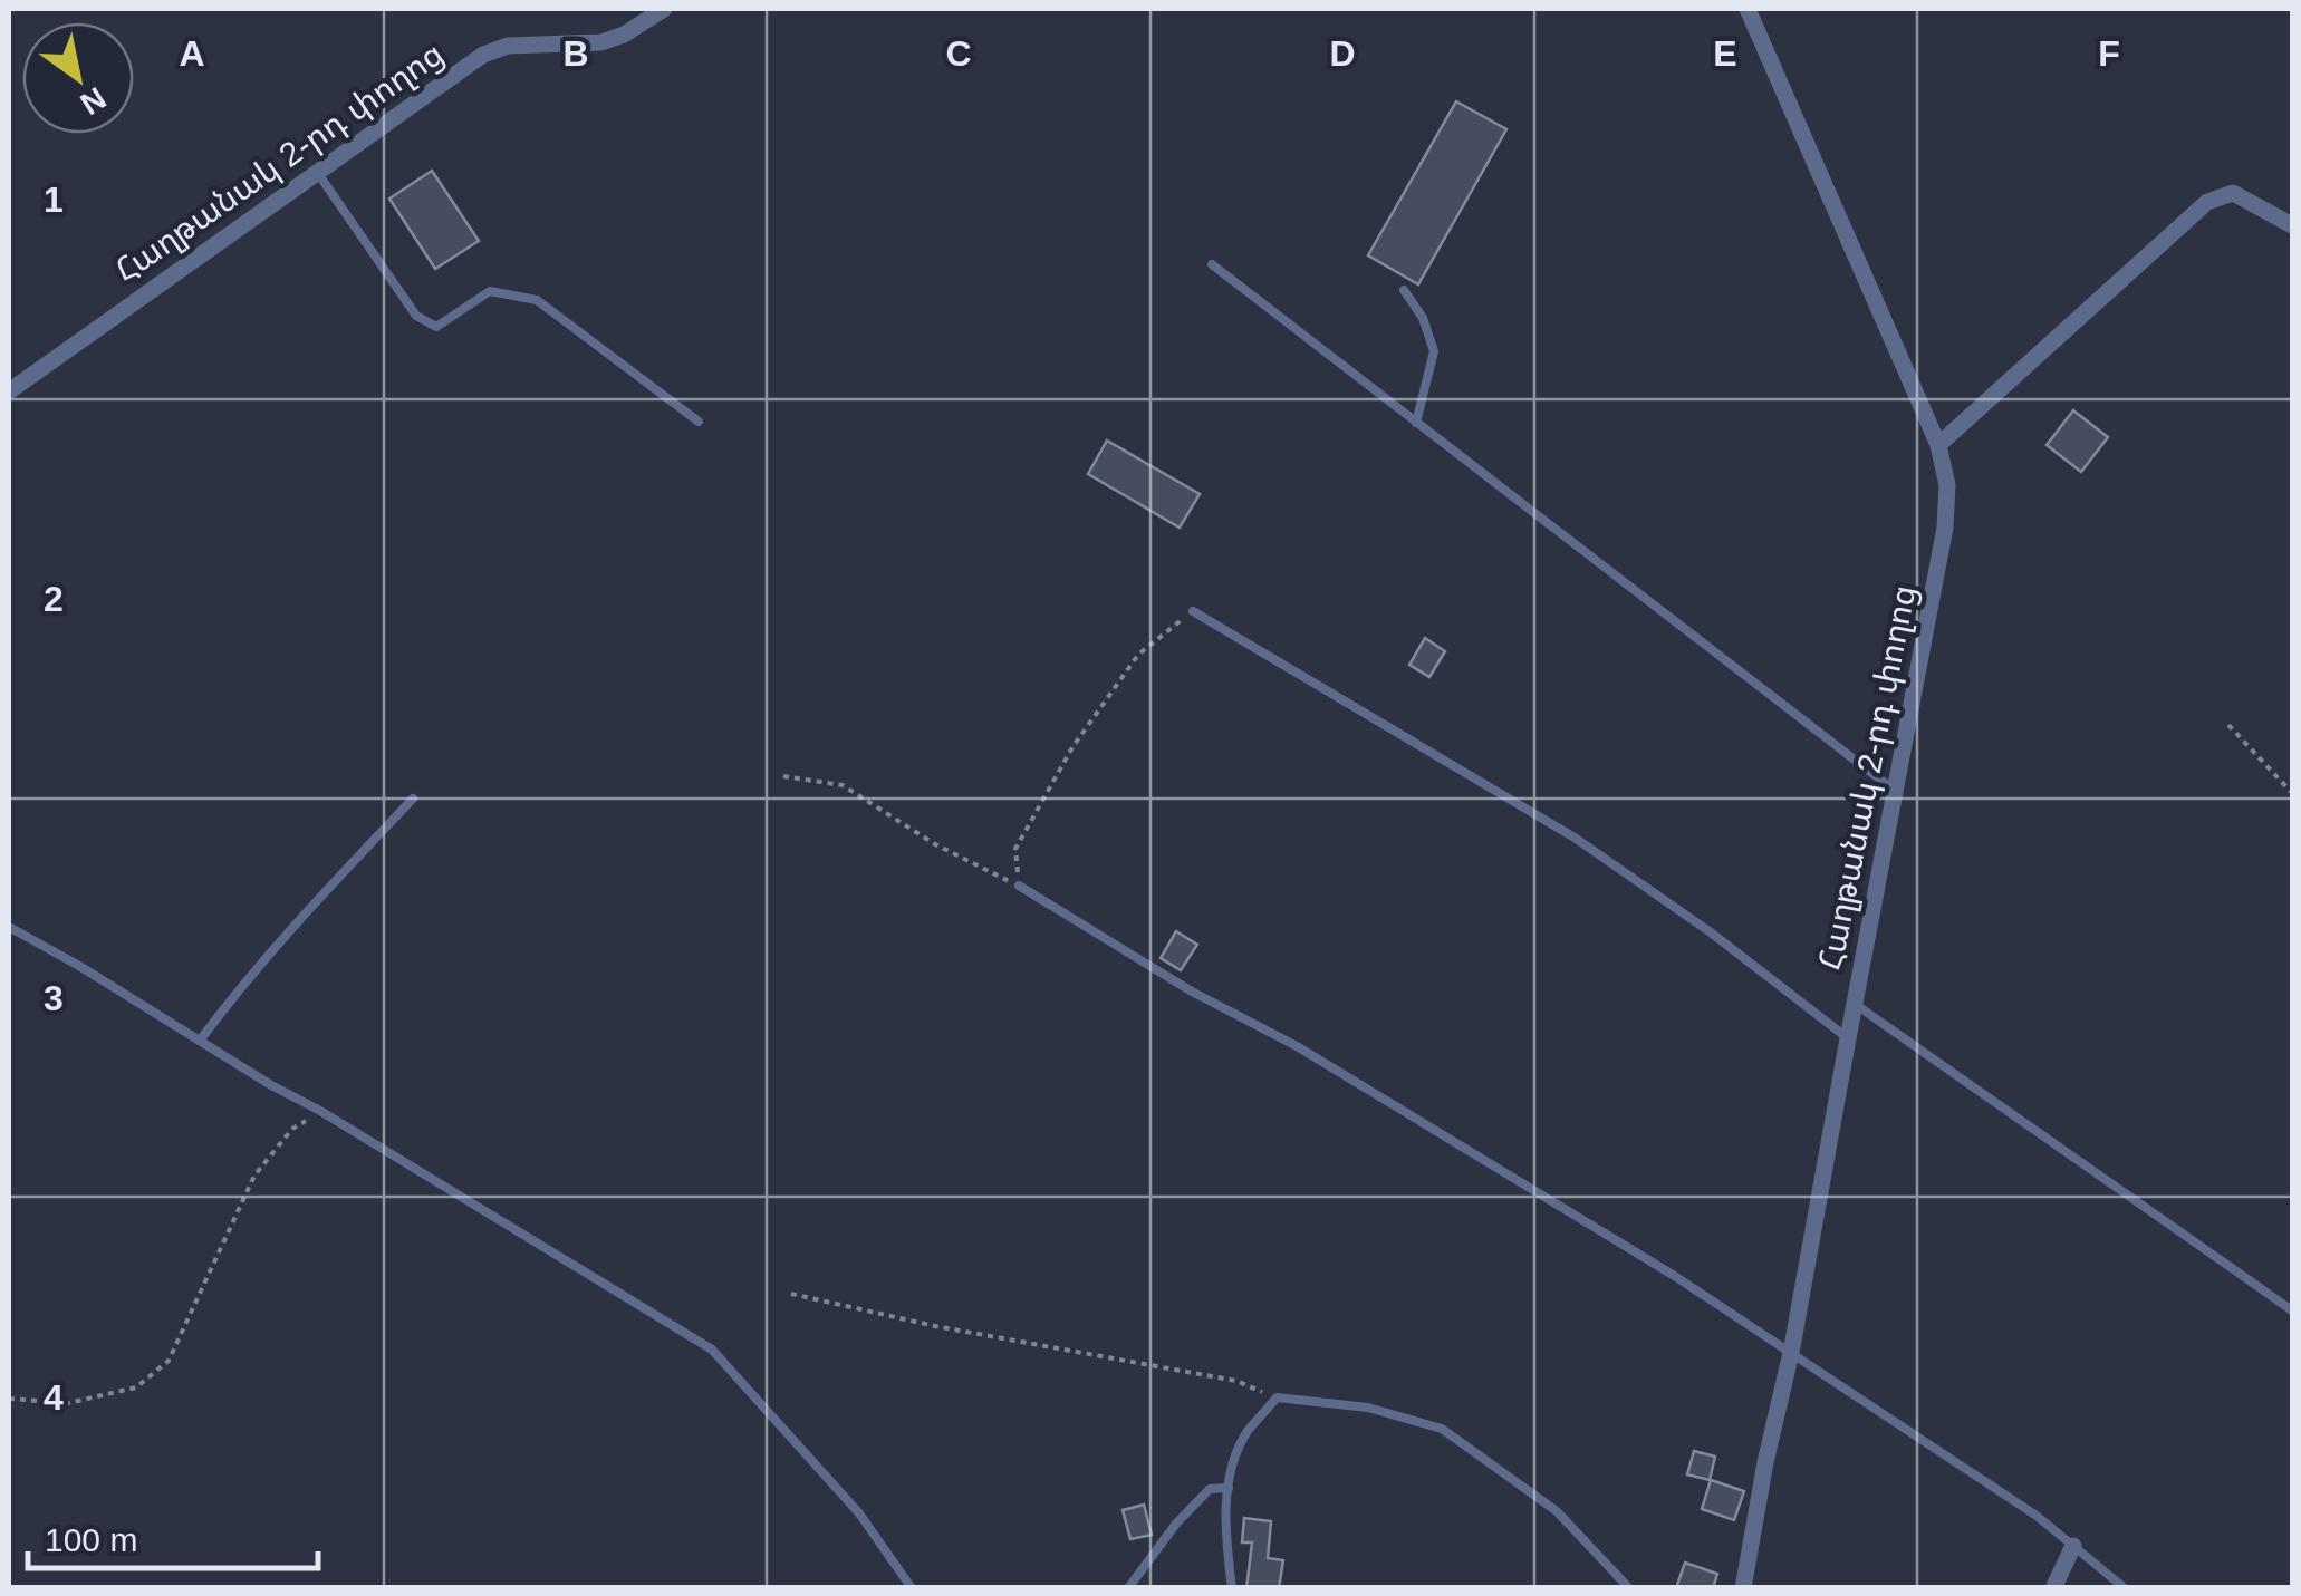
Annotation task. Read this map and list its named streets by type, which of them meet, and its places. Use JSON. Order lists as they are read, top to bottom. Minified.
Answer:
{"streets":{"street":["Հաղթանակ 2-րդ փողոց"]},"scale_bar":"100 m","north":"bottom right","grid":{"columns":["A","B","C","D","E","F"],"rows":["1","2","3","4"]}}
